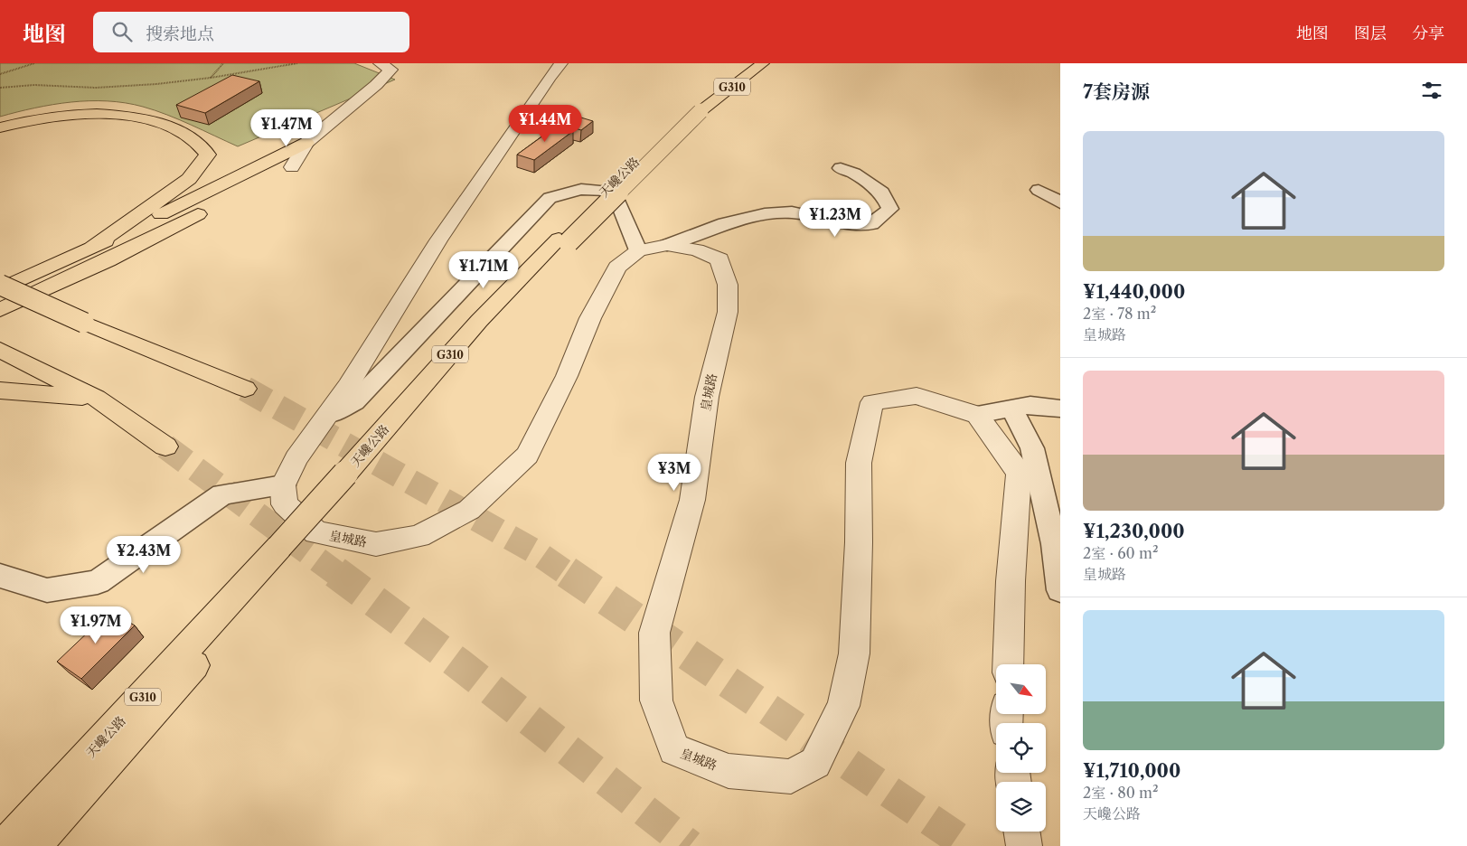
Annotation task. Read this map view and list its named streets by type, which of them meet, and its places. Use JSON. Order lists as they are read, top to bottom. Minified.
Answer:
{"streets":{"main road":["G310","天巉公路"],"street":["皇城路"]},"north":"bottom right","page":{"header":"地图","search":"搜索地点","nav":["地图","图层","分享"],"heading":"7套房源","price":["¥1.44M","¥1.47M","¥1.23M","¥1.71M","¥3M","¥2.43M","¥1.97M"],"list":[{"name":"¥1,440,000","note":"2室 · 78 m² · 皇城路"},{"name":"¥1,230,000","note":"2室 · 60 m² · 皇城路"},{"name":"¥1,710,000","note":"2室 · 80 m² · 天巉公路"}]}}
